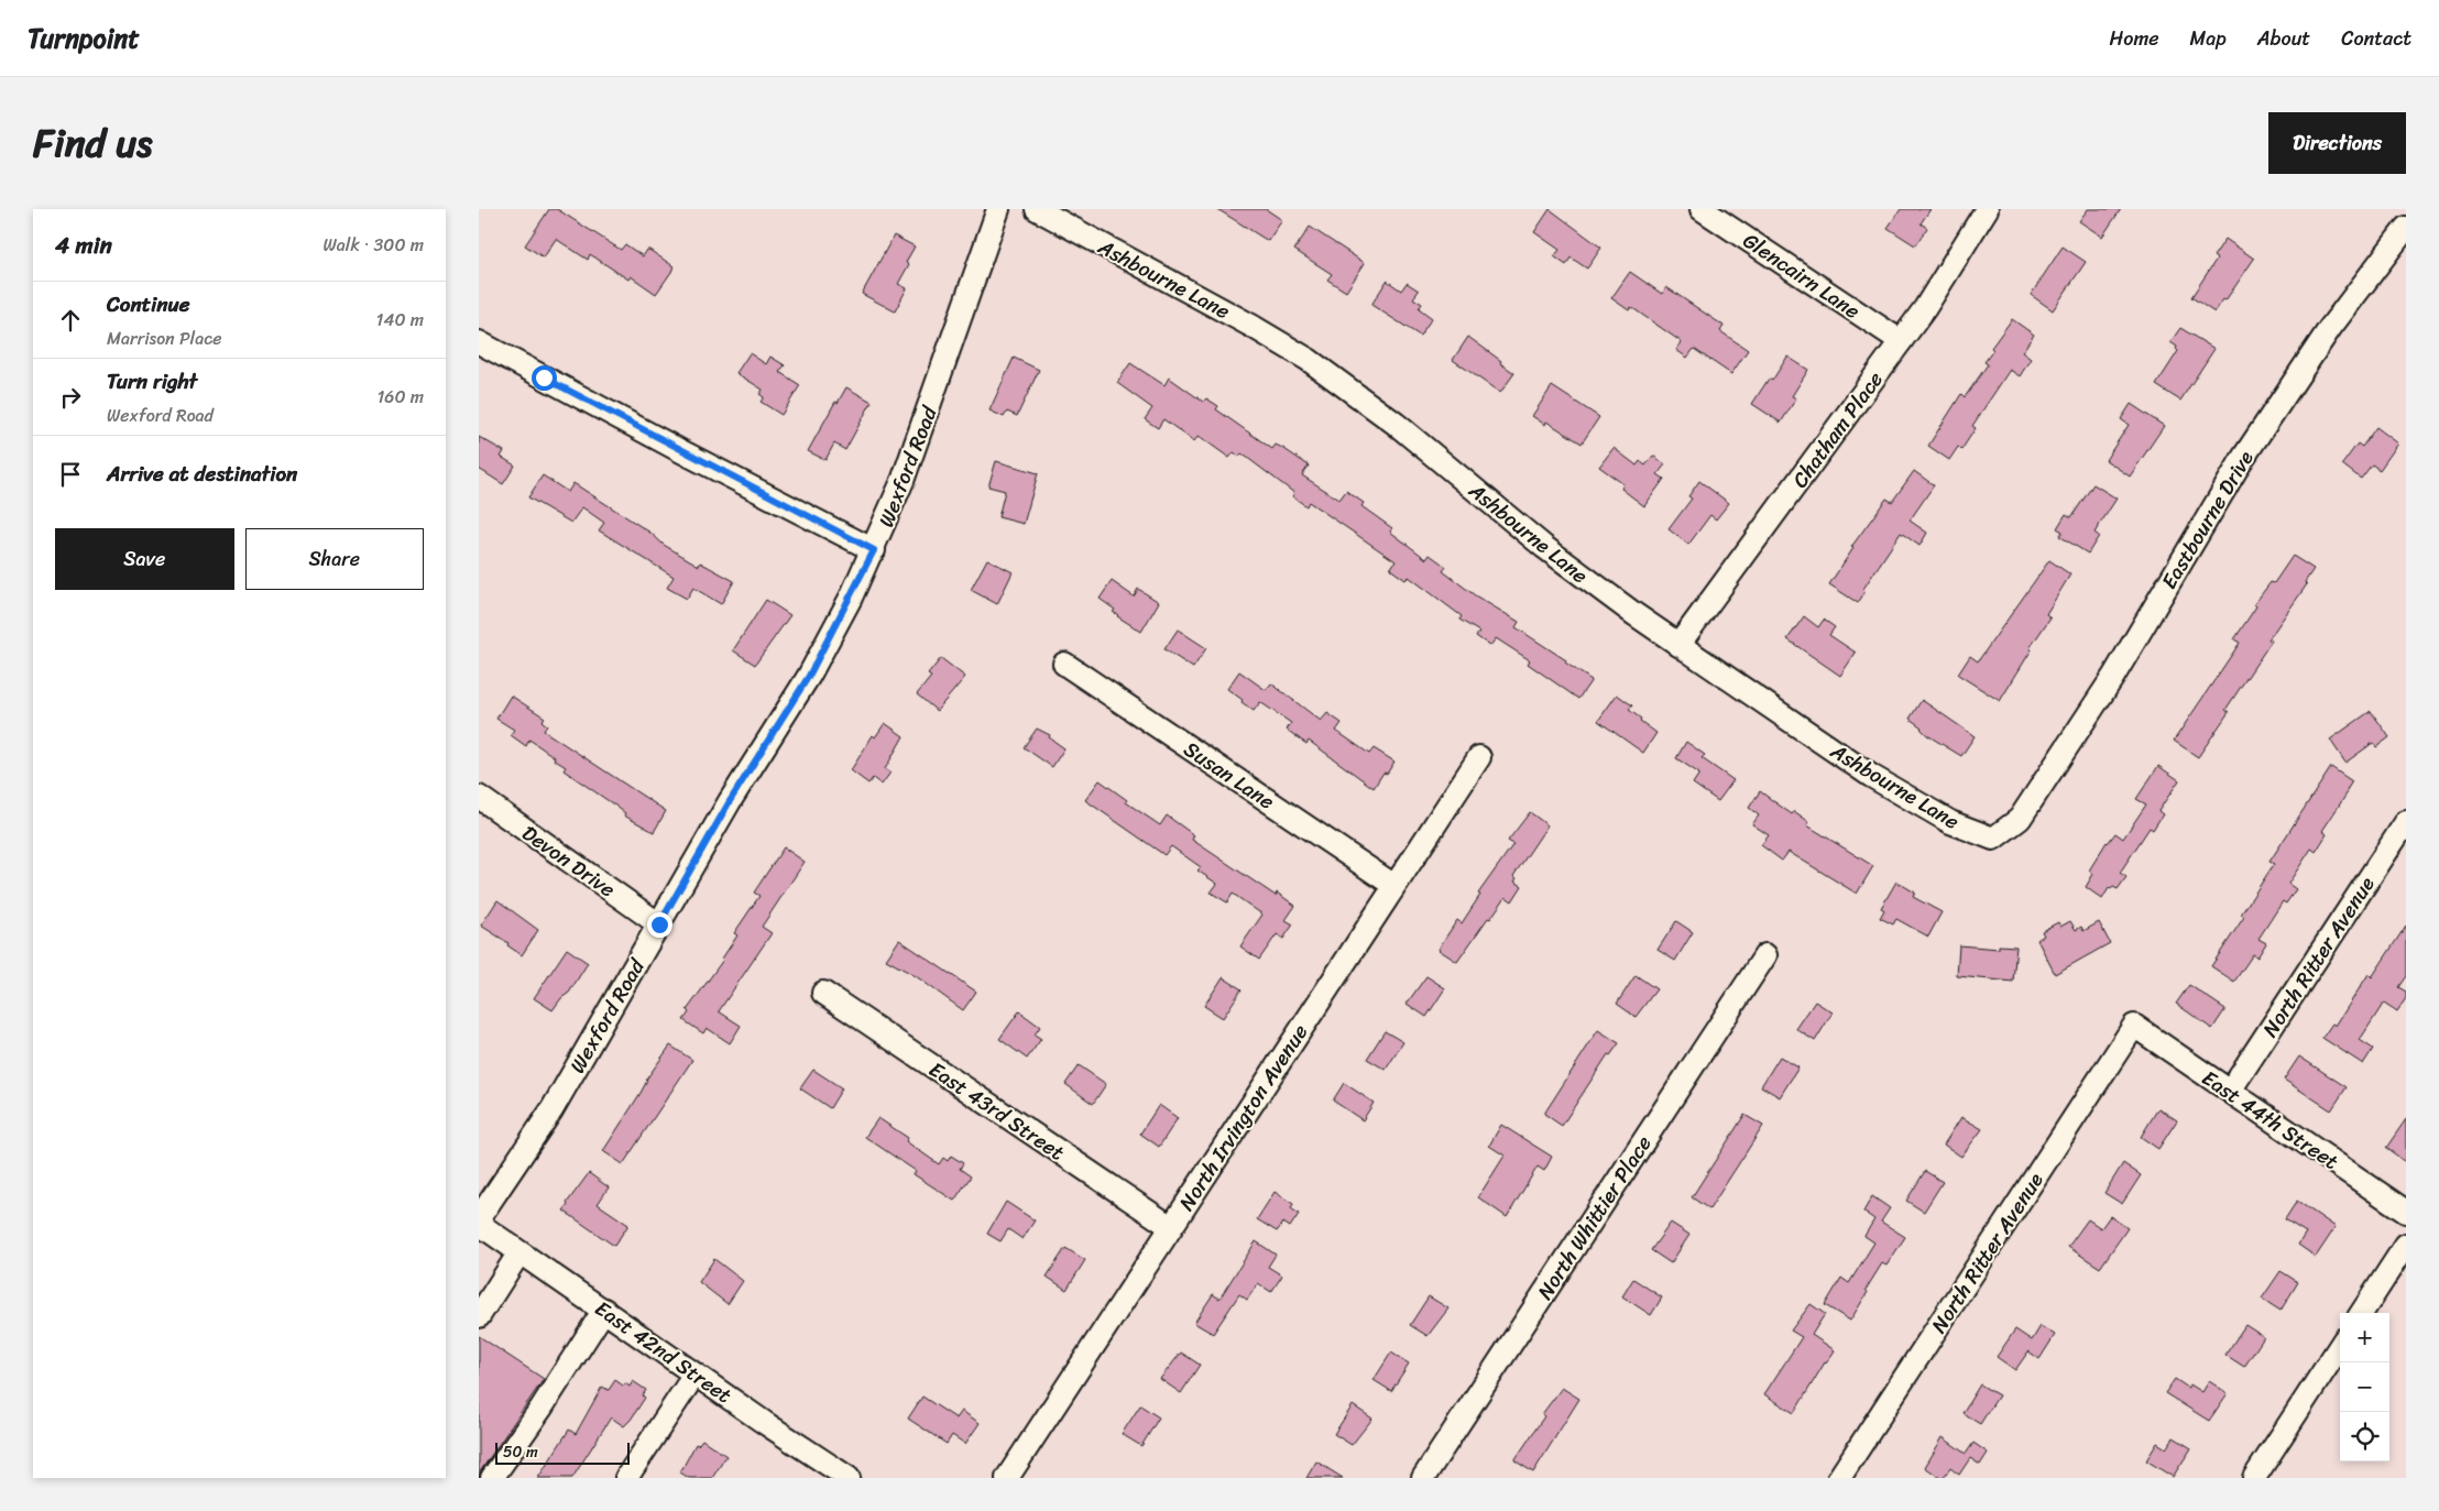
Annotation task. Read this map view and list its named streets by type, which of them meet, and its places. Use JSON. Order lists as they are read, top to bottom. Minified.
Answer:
{"streets":{"street":["Glencairn Lane","Ashbourne Lane","Chatham Place","Wexford Road","Eastbourne Drive","Susan Lane","Devon Drive","North Ritter Avenue","East 43rd Street","North Irvington Avenue","East 44th Street","North Whittier Place","East 42nd Street"]},"crossings":[["Glencairn Lane","Chatham Place"],["Ashbourne Lane","Chatham Place"],["Ashbourne Lane","Eastbourne Drive"],["Wexford Road","Devon Drive"],["Susan Lane","North Irvington Avenue"],["North Ritter Avenue","East 44th Street"],["East 43rd Street","North Irvington Avenue"]],"scale_bar":"50 m","page":{"header":"Turnpoint","nav":["Home","Map","About","Contact"],"title":"Find us","buttons":["Directions",["Save","Share"]],"heading":["4 min","Walk · 300 m"],"list":[["Continue","Marrison Place","140 m"],["Turn right","Wexford Road","160 m"],"Arrive at destination"],"map_buttons":["+","−"],"scale":"50 m"}}
